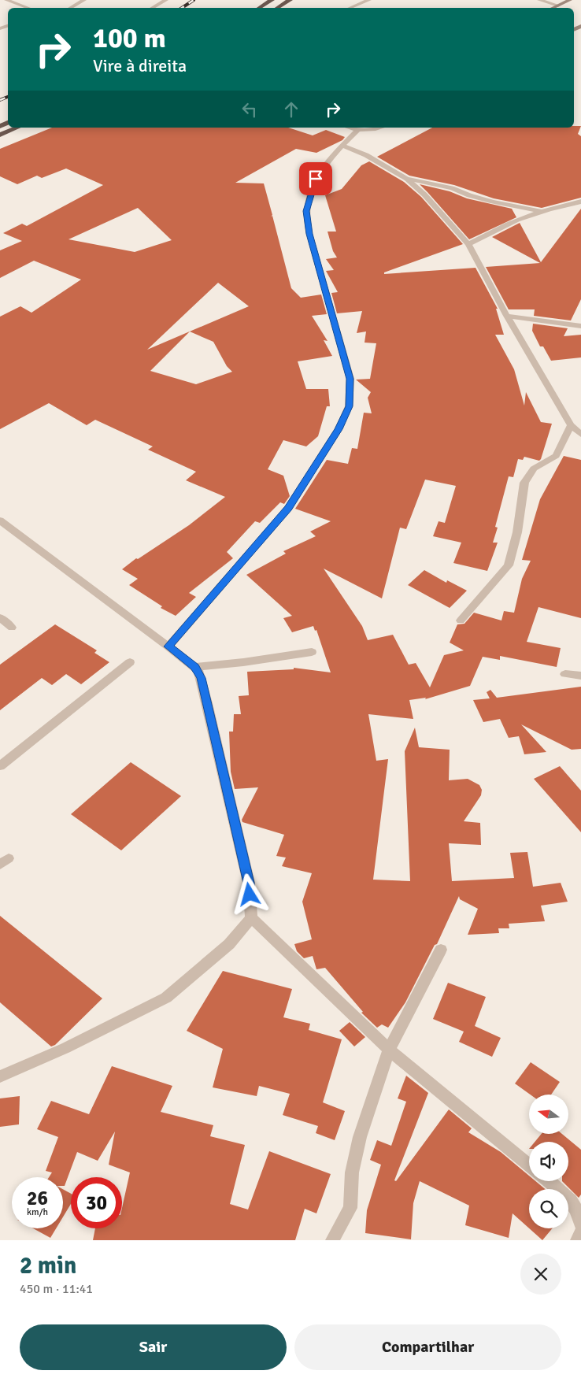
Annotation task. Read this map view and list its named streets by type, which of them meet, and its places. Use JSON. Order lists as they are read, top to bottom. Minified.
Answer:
{"north":"left","page":{"turn":["100 m","Vire à direita"],"speed":"26 km/h","limit":"30","heading":["2 min","450 m · 11:41"],"buttons":["Sair","Compartilhar"]}}
